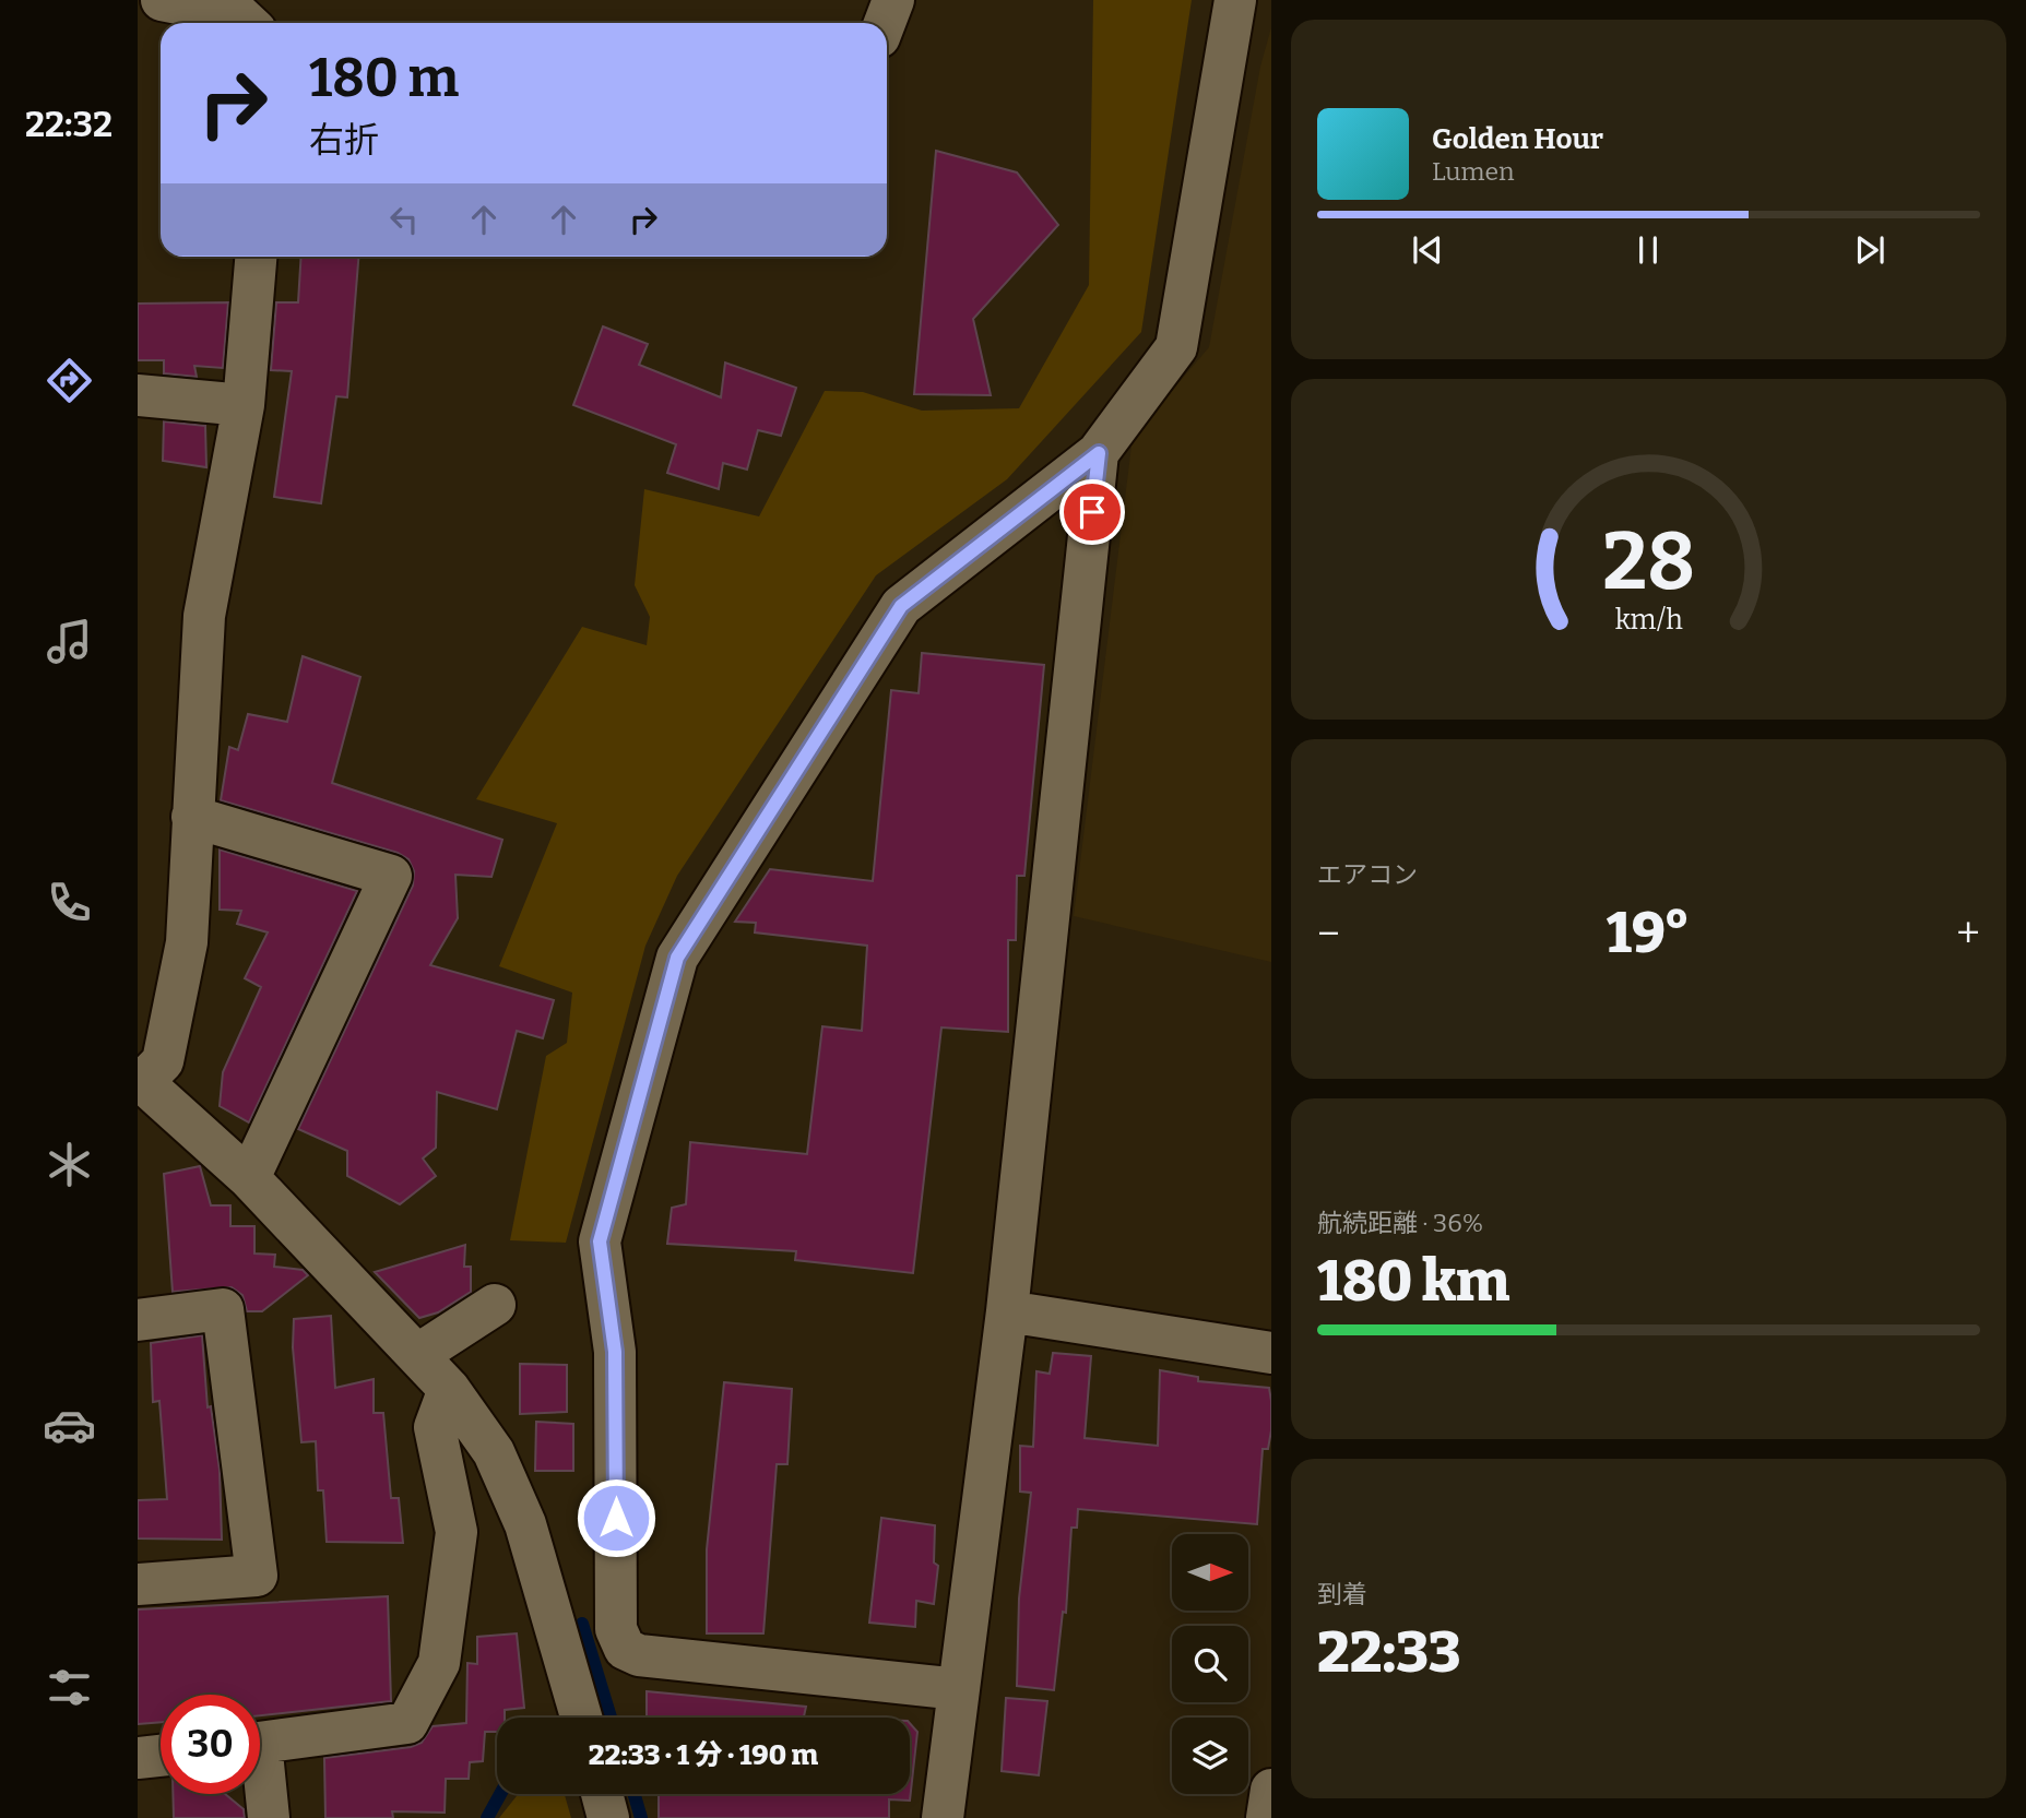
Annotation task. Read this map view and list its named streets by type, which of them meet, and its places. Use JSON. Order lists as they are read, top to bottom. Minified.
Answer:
{"north":"right","page":{"tabs":"22:32","turn":["180 m","右折"],"song":["Golden Hour","Lumen"],"tile":["エアコン",["航続距離 · 36%","180 km"],["到着","22:33"]],"heat":["−","19°","+"],"limit":"30","trip":"22:33 · 1 分 · 190 m","gauge":["28","km/h"]}}
